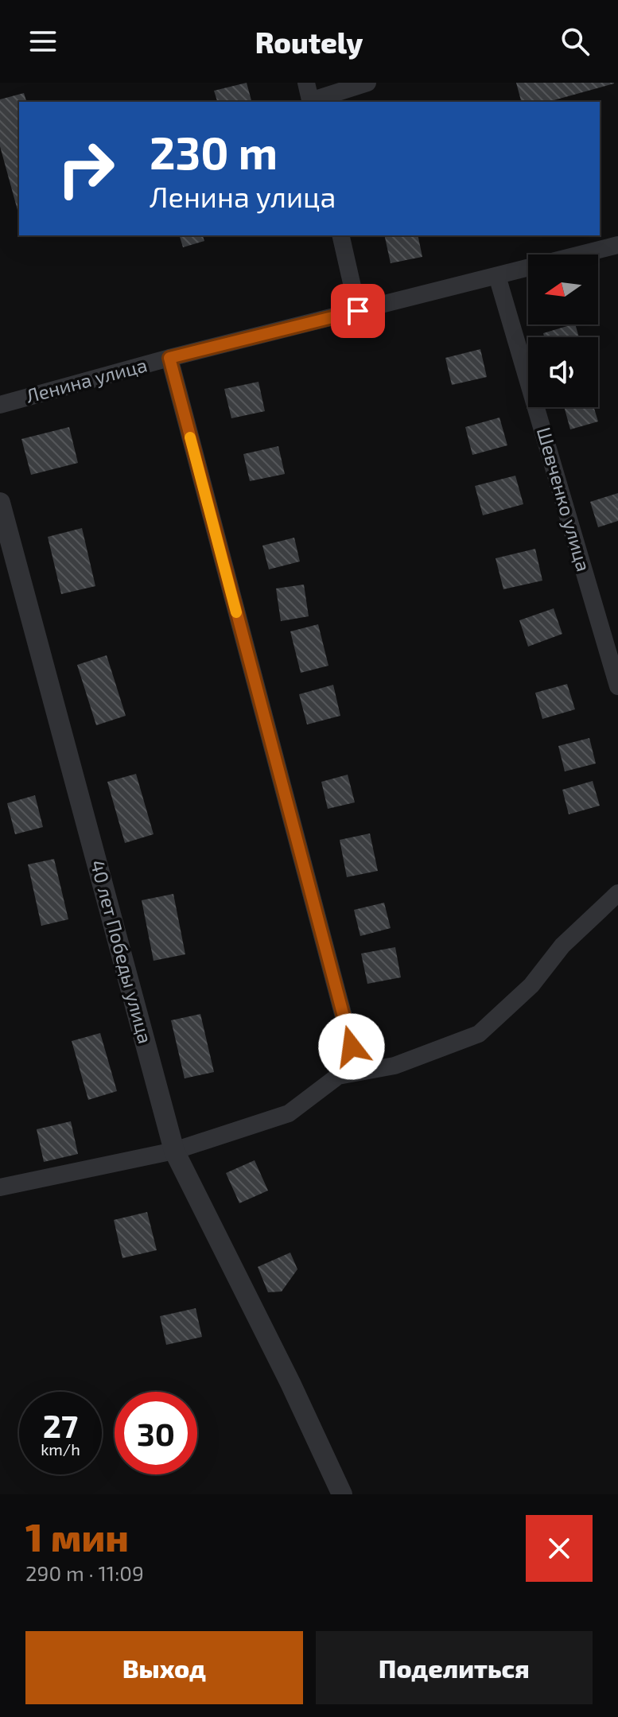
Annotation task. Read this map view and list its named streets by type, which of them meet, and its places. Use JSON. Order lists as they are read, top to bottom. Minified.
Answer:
{"streets":{"street":["Ленина улица","Шевченко улица","40 лет Победы улица"]},"crossings":[["Ленина улица","Шевченко улица"]],"north":"left","page":{"header":"Routely","turn":["230 m","Ленина улица"],"speed":"27 km/h","limit":"30","heading":["1 мин","290 m · 11:09"],"buttons":["Выход","Поделиться"]}}
